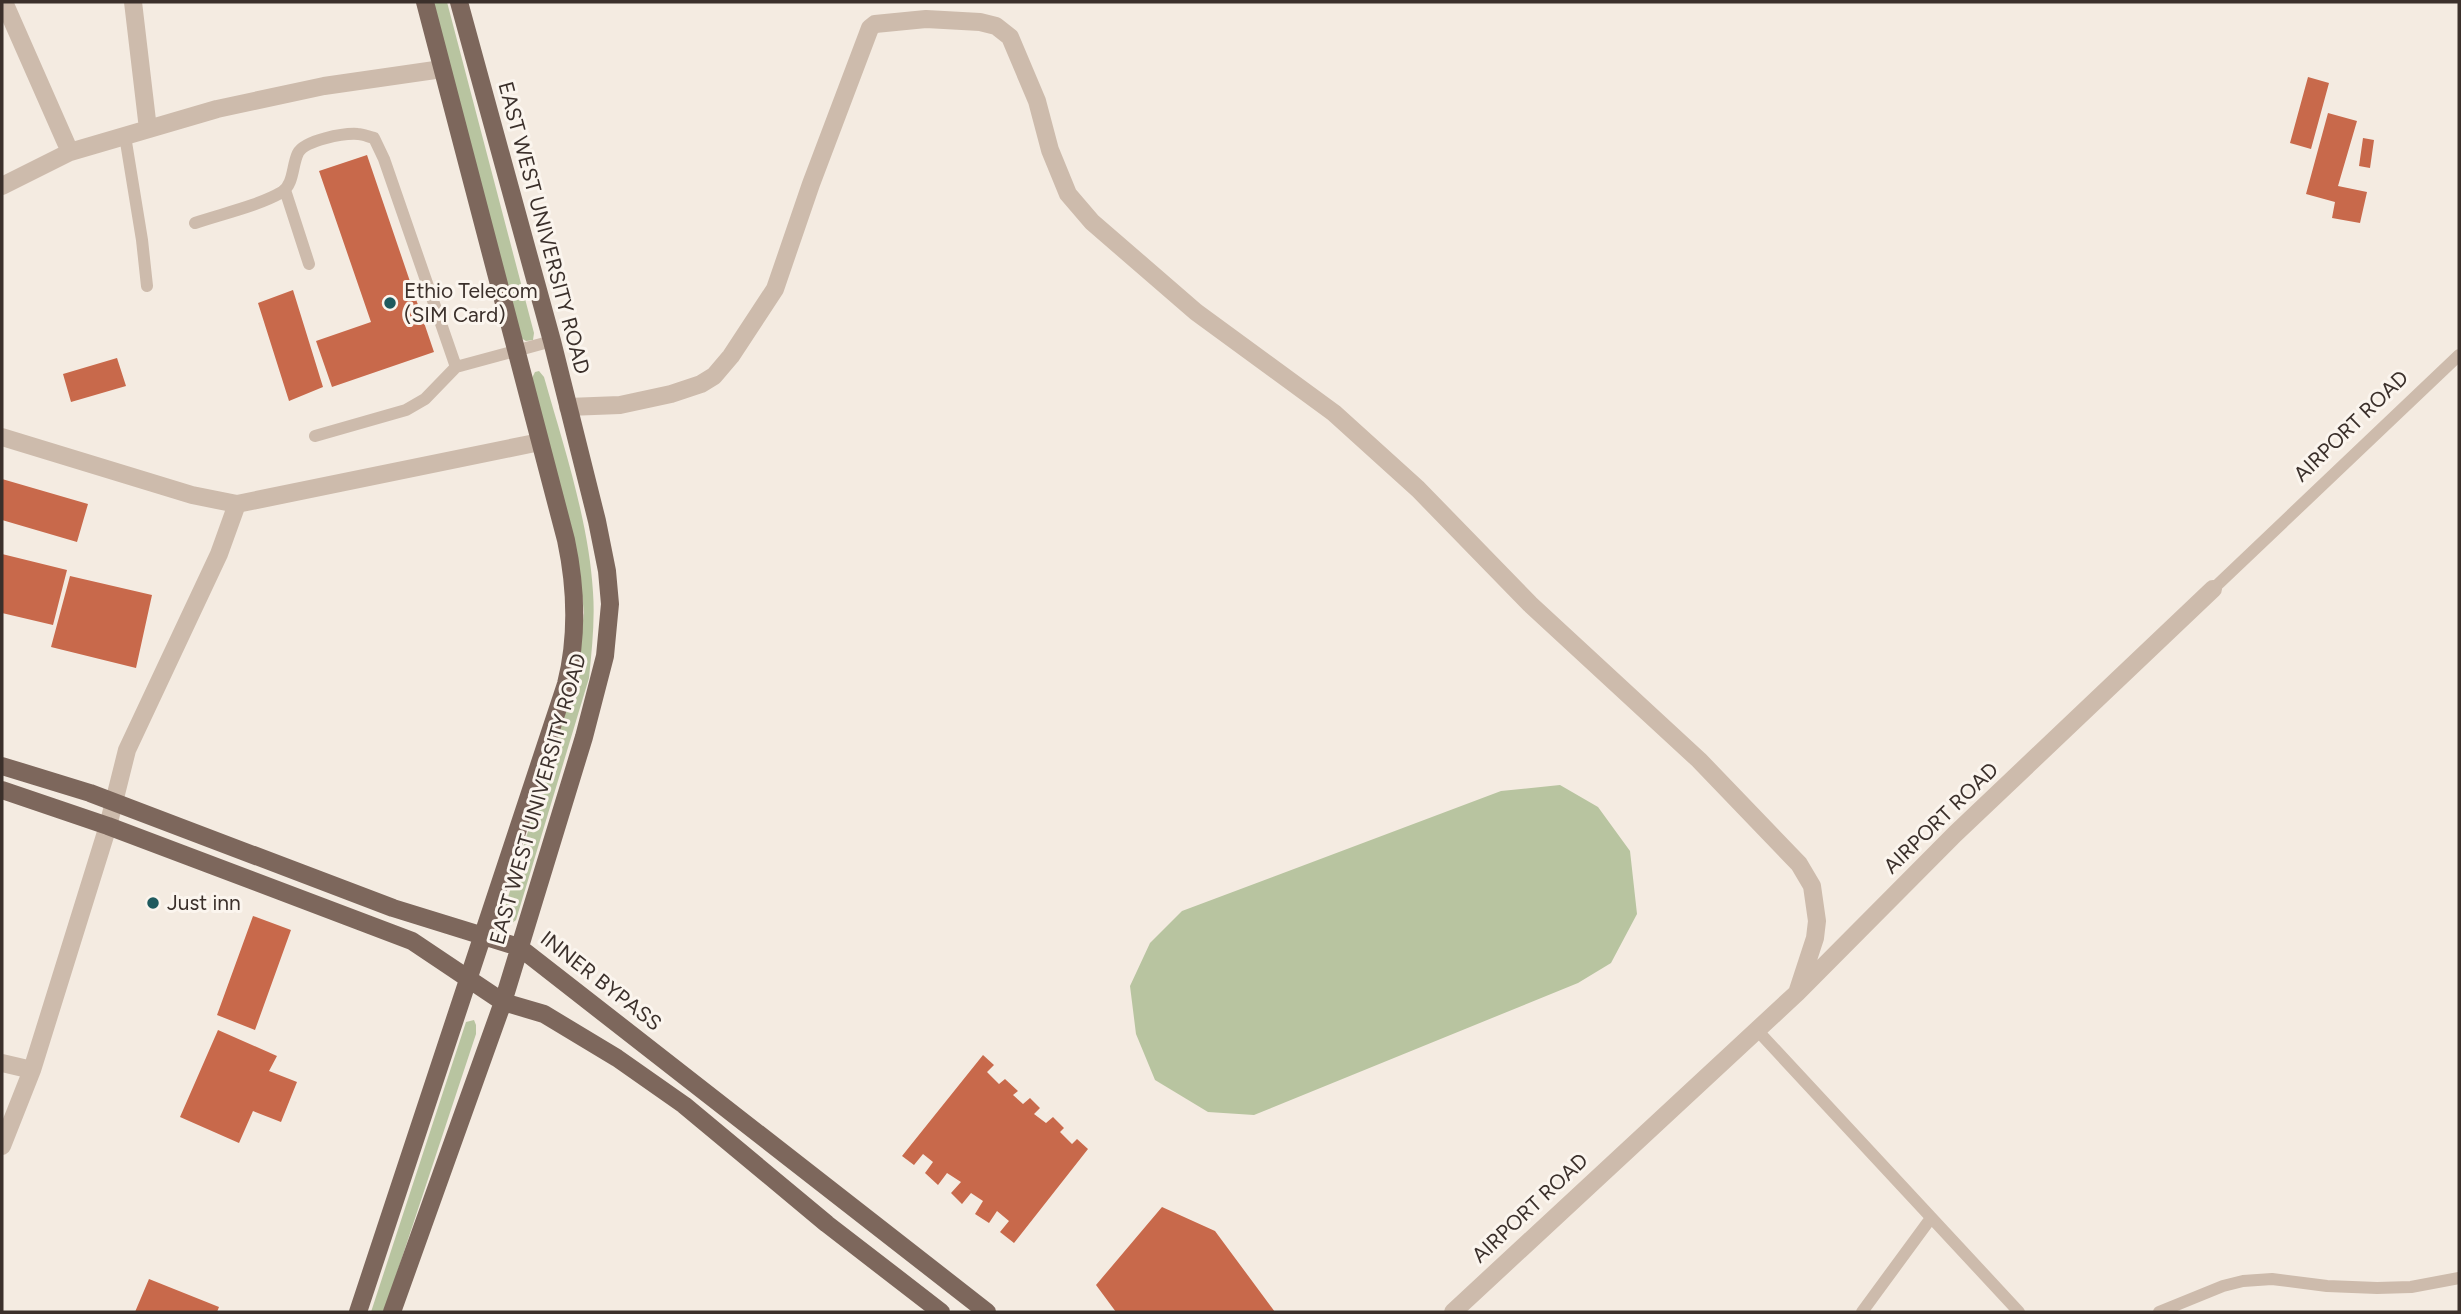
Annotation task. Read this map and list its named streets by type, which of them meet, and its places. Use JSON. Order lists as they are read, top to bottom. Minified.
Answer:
{"streets":{"main road":["EAST WEST UNIVERSITY ROAD","INNER BYPASS"],"street":["AIRPORT ROAD"]},"crossings":[["EAST WEST UNIVERSITY ROAD","INNER BYPASS"]],"places":["Ethio Telecom (SIM Card)","Just inn"]}
